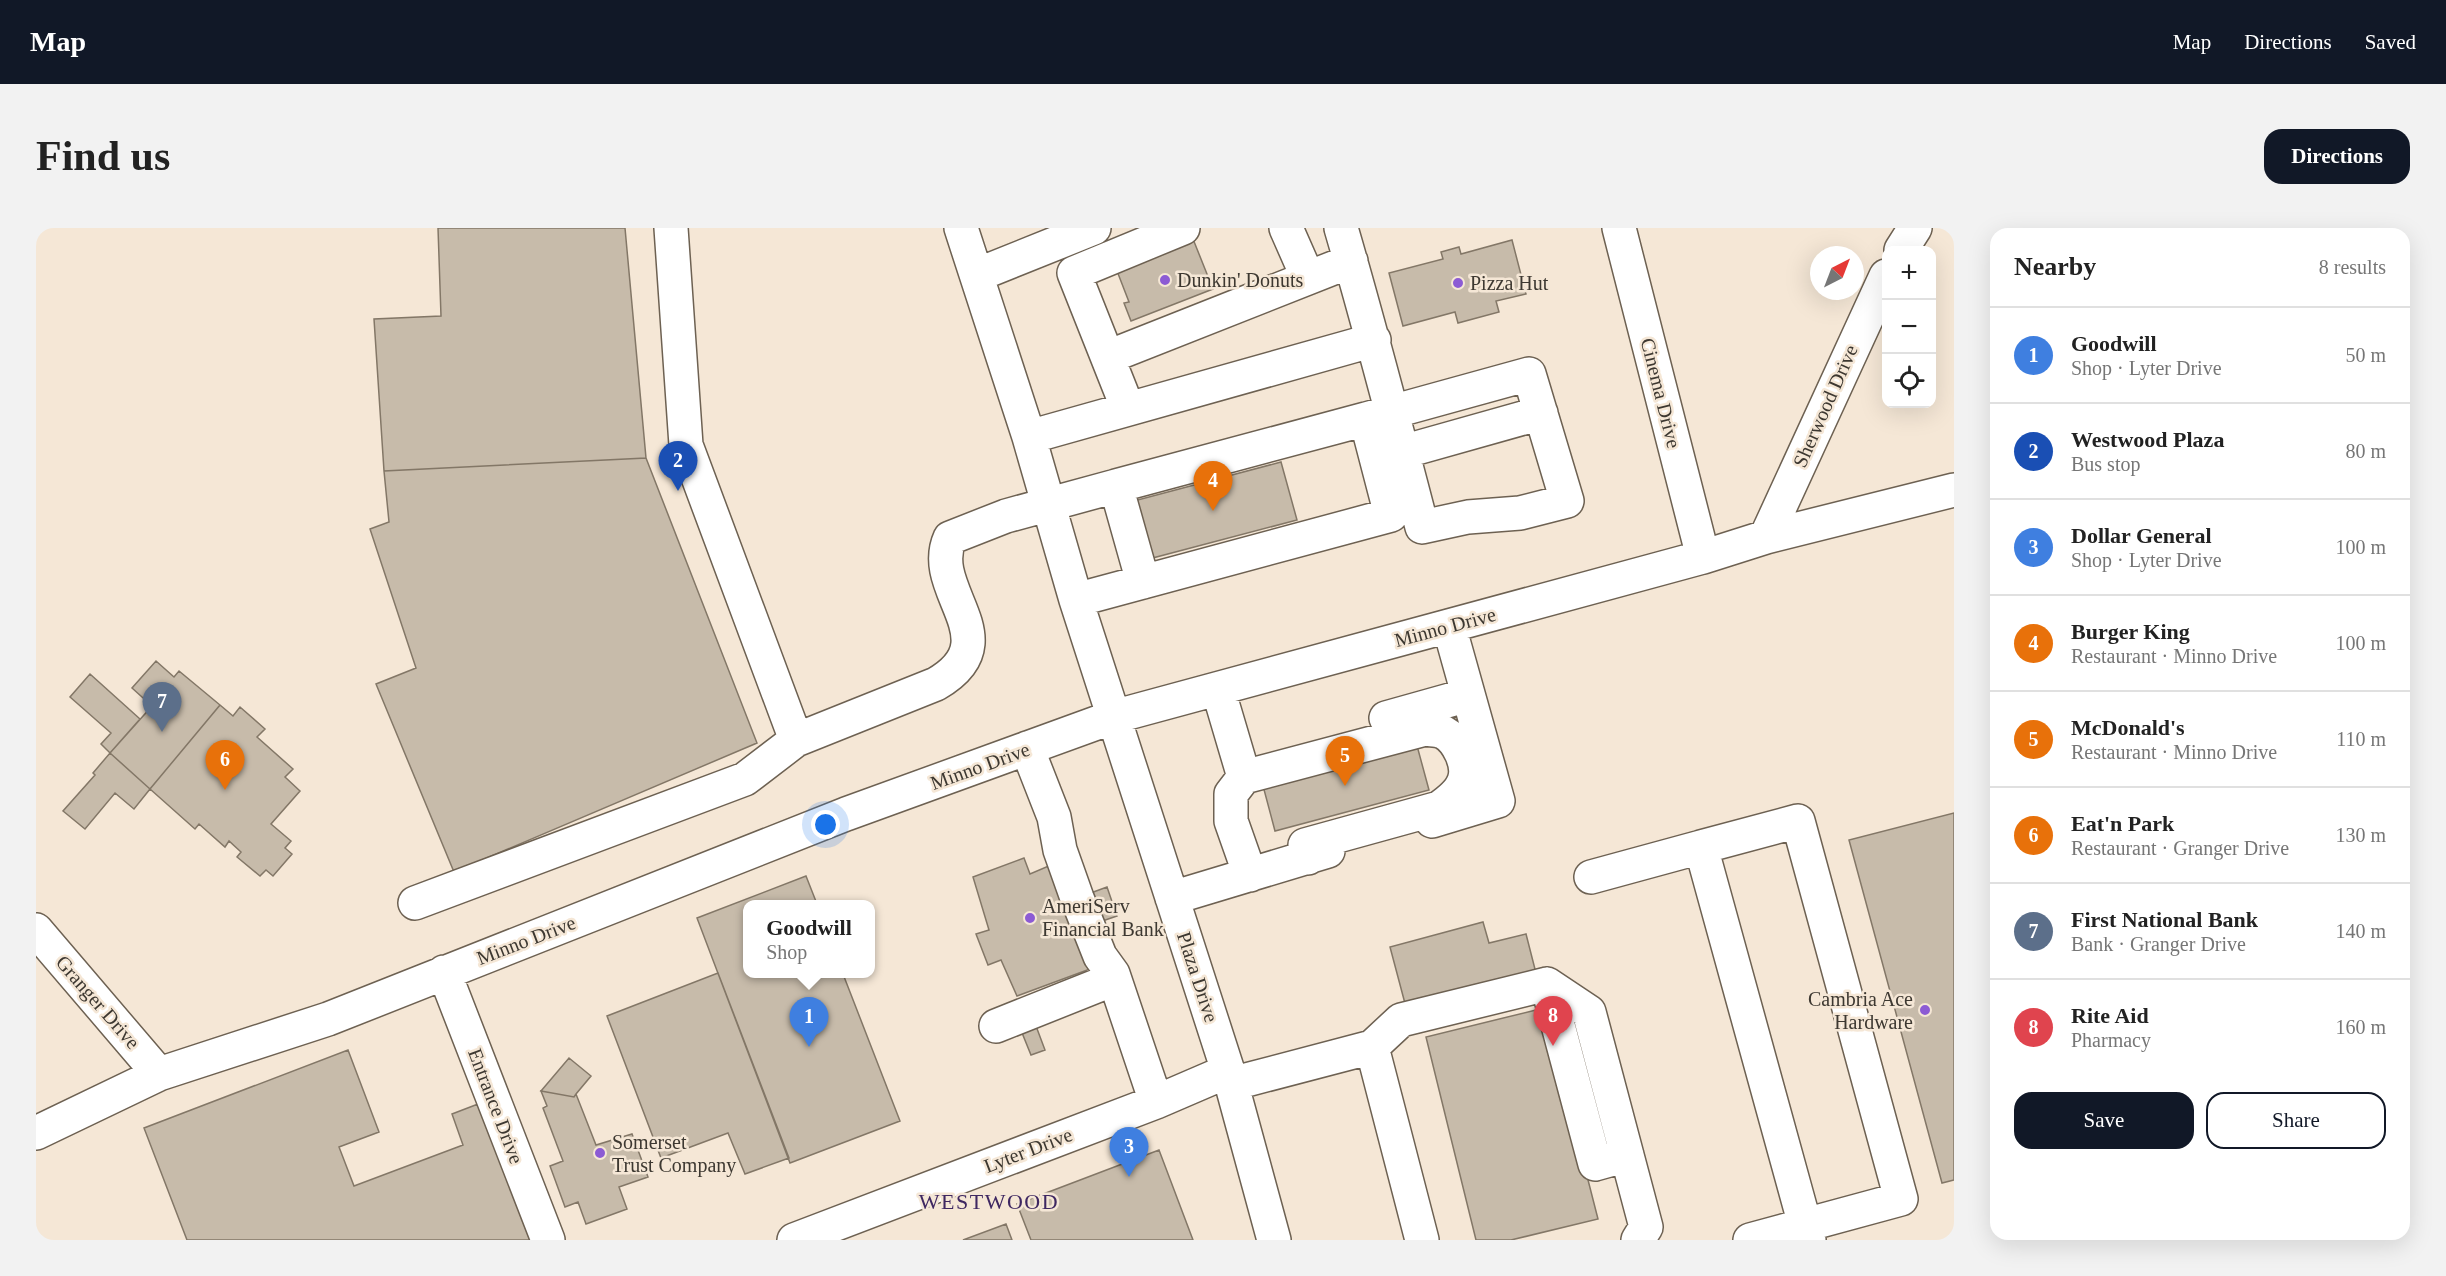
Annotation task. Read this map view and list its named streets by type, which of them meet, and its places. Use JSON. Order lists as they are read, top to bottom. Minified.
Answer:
{"streets":{"street":["Cinema Drive","Sherwood Drive","Minno Drive","Plaza Drive","Granger Drive","Entrance Drive","Lyter Drive"]},"crossings":[["Cinema Drive","Minno Drive"],["Sherwood Drive","Minno Drive"],["Minno Drive","Plaza Drive"],["Minno Drive","Granger Drive"],["Minno Drive","Entrance Drive"],["Plaza Drive","Lyter Drive"]],"districts":["WESTWOOD"],"places":["Dunkin' Donuts","Pizza Hut","AmeriServ Financial Bank","Cambria Ace Hardware","Somerset Trust Company"],"north":"top right","page":{"header":"Map","nav":["Map","Directions","Saved"],"buttons":["Directions",["Save","Share"]],"title":"Find us","heading":["Nearby","8 results"],"map_buttons":["+","−"],"list":[{"mark":"1","name":"Goodwill","note":"Shop · Lyter Drive","value":"50 m"},{"mark":"2","name":"Westwood Plaza","note":"Bus stop","value":"80 m"},{"mark":"3","name":"Dollar General","note":"Shop · Lyter Drive","value":"100 m"},{"mark":"4","name":"Burger King","note":"Restaurant · Minno Drive","value":"100 m"},{"mark":"5","name":"McDonald's","note":"Restaurant · Minno Drive","value":"110 m"},{"mark":"6","name":"Eat'n Park","note":"Restaurant · Granger Drive","value":"130 m"},{"mark":"7","name":"First National Bank","note":"Bank · Granger Drive","value":"140 m"},{"mark":"8","name":"Rite Aid","note":"Pharmacy","value":"160 m"}],"pins":["2","4","7","5","6","8","1","3"],"popup":["Goodwill","Shop"]}}
